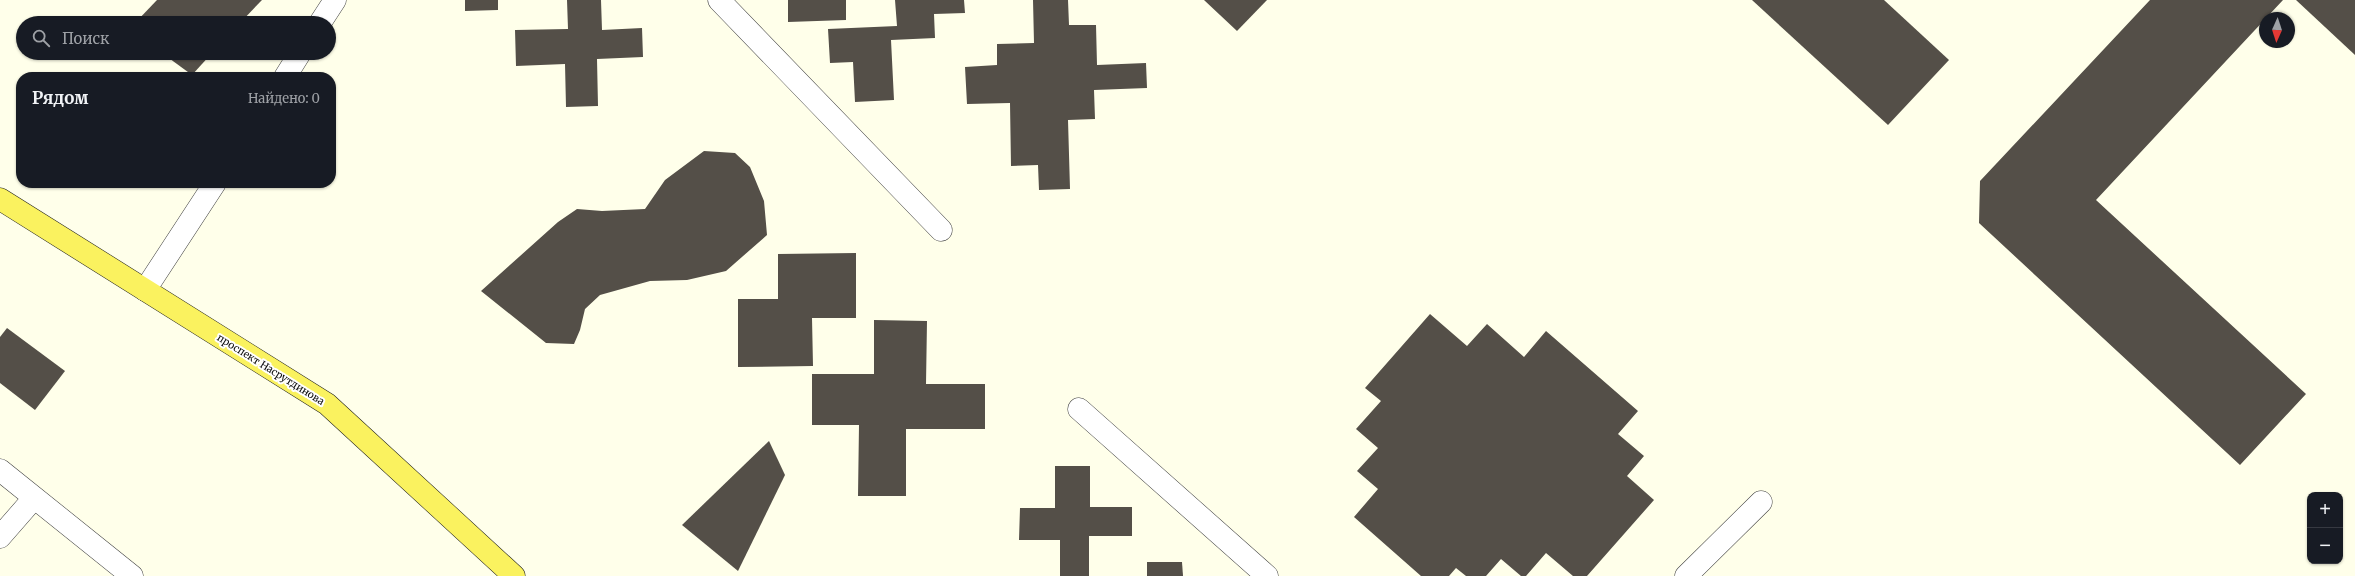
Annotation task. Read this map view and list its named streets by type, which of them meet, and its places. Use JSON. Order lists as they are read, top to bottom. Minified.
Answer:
{"streets":{"main road":["проспект Насрутдинова"]},"north":"bottom","page":{"search":"Поиск","heading":["Рядом","Найдено: 0"],"map_buttons":["+","−"]}}
